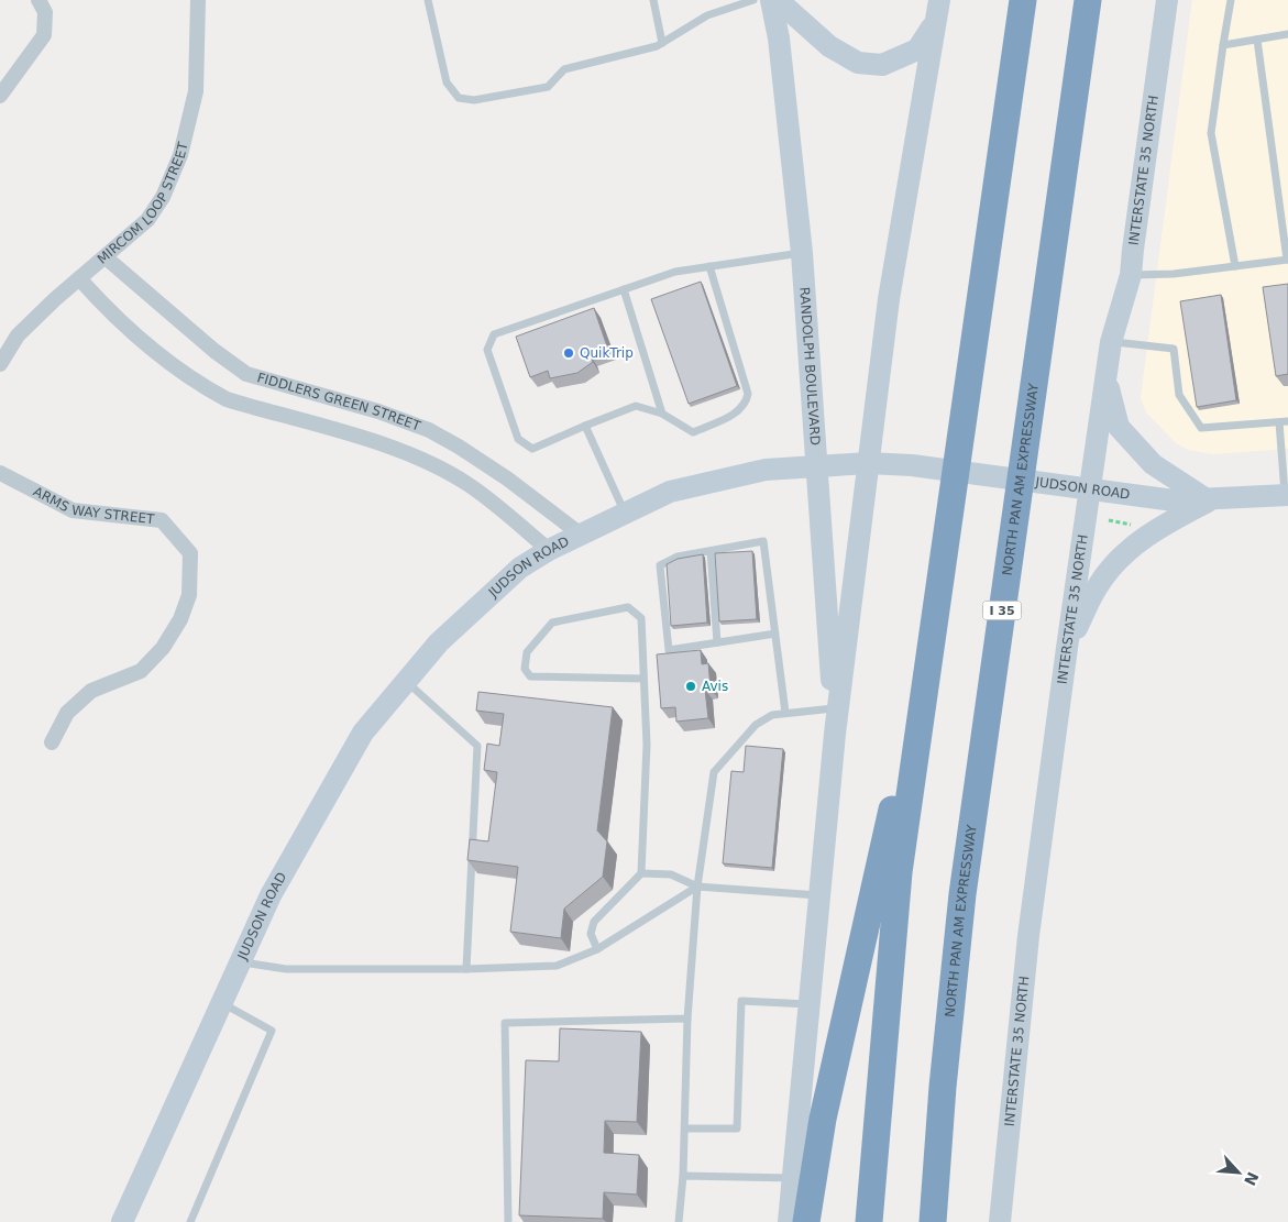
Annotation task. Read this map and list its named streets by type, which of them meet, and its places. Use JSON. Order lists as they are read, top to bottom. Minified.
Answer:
{"streets":{"highway":["NORTH PAN AM EXPRESSWAY","I 35"],"main road":["INTERSTATE 35 NORTH","RANDOLPH BOULEVARD","JUDSON ROAD"],"street":["MIRCOM LOOP STREET","FIDDLERS GREEN STREET","ARMS WAY STREET"]},"crossings":[["INTERSTATE 35 NORTH","JUDSON ROAD"],["MIRCOM LOOP STREET","FIDDLERS GREEN STREET"],["RANDOLPH BOULEVARD","JUDSON ROAD"],["FIDDLERS GREEN STREET","JUDSON ROAD"]],"places":["QuikTrip","Avis"],"north":"bottom right"}
